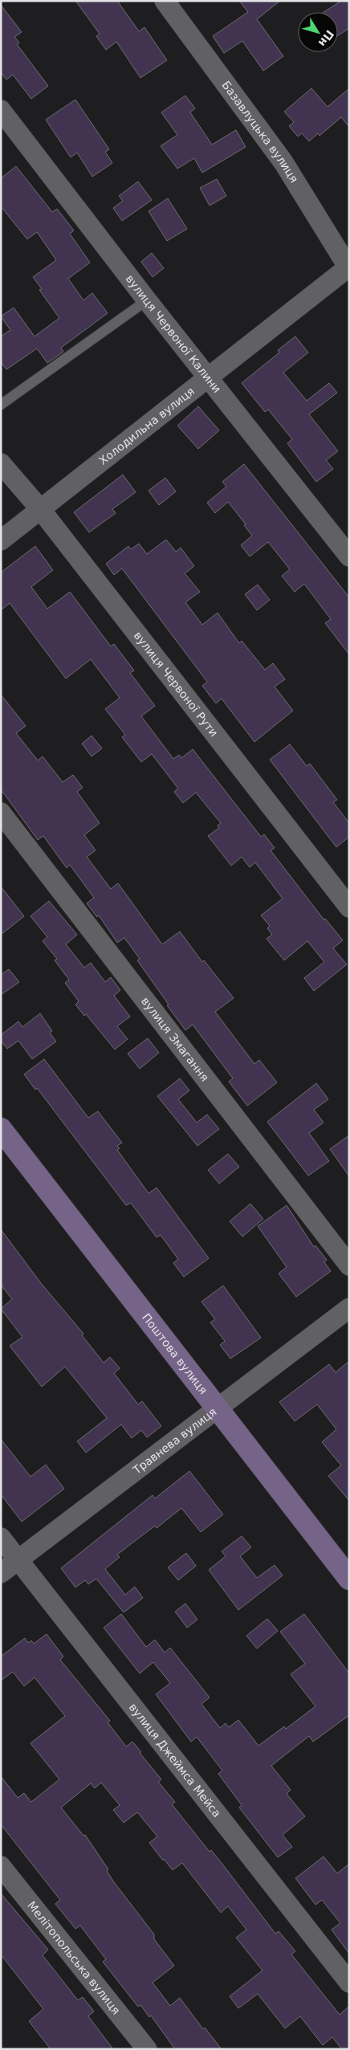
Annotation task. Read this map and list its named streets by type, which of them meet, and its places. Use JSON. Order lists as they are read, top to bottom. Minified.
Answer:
{"streets":{"street":["Базавлуцька вулиця","вулиця Червоної Калини","Холодильна вулиця","вулиця Червоної Рути","вулиця Змагання","Поштова вулиця","Травнева вулиця","вулиця Джеймса Мейса","Мелітопольська вулиця"]},"crossings":[["Базавлуцька вулиця","Холодильна вулиця"],["вулиця Червоної Калини","Холодильна вулиця"],["Холодильна вулиця","вулиця Червоної Рути"],["Поштова вулиця","Травнева вулиця"],["Травнева вулиця","вулиця Джеймса Мейса"]],"north":"bottom right"}
